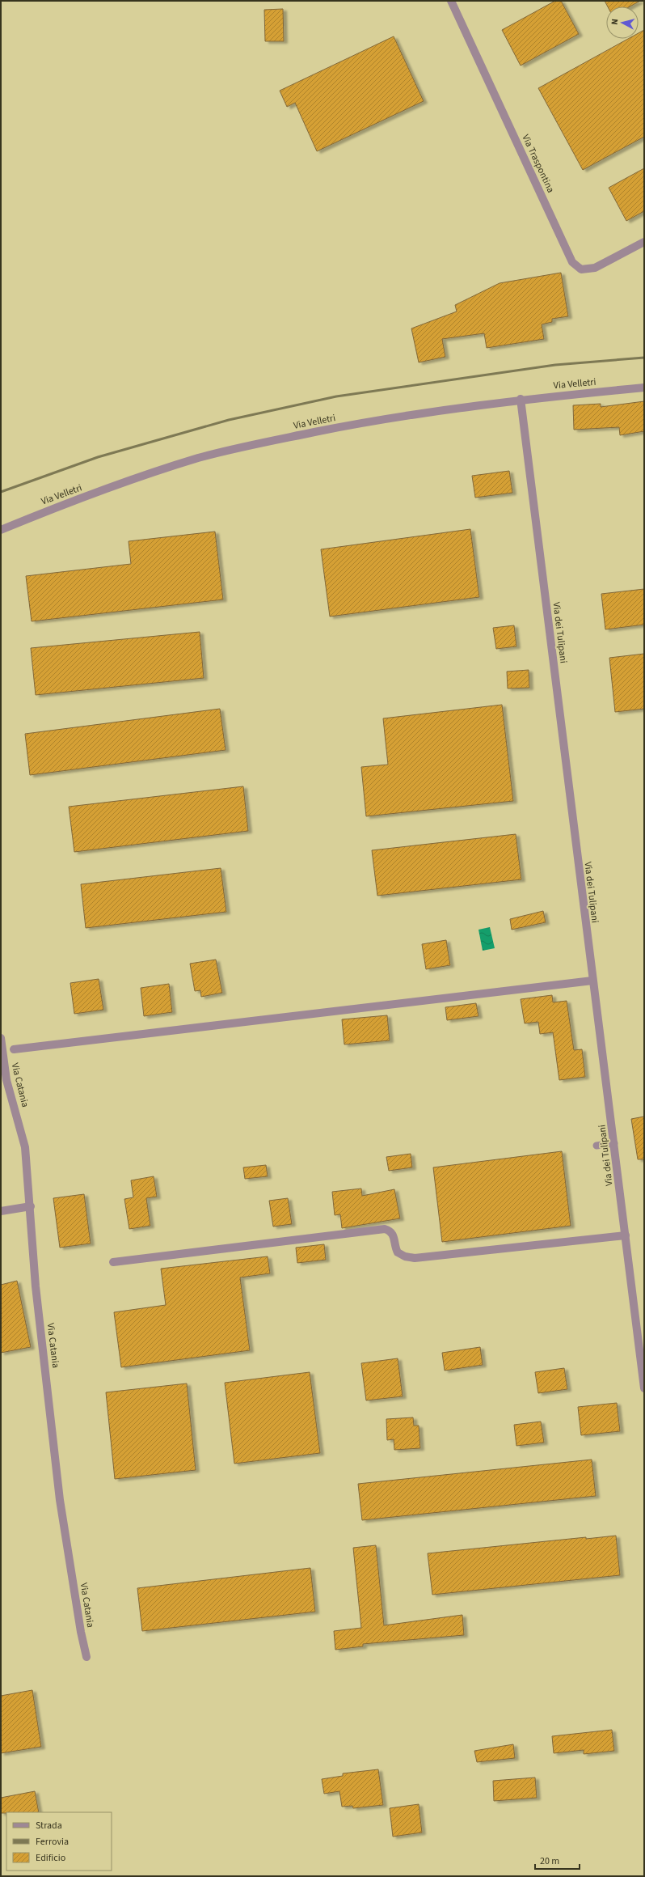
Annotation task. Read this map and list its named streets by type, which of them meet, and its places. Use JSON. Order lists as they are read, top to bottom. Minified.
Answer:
{"streets":{"street":["Via Traspontina","Via Velletri","Via dei Tulipani","Via Catania"]},"crossings":[["Via Velletri","Via dei Tulipani"]],"legend":["Strada","Ferrovia","Edificio"],"scale_bar":"20 m","north":"left"}
